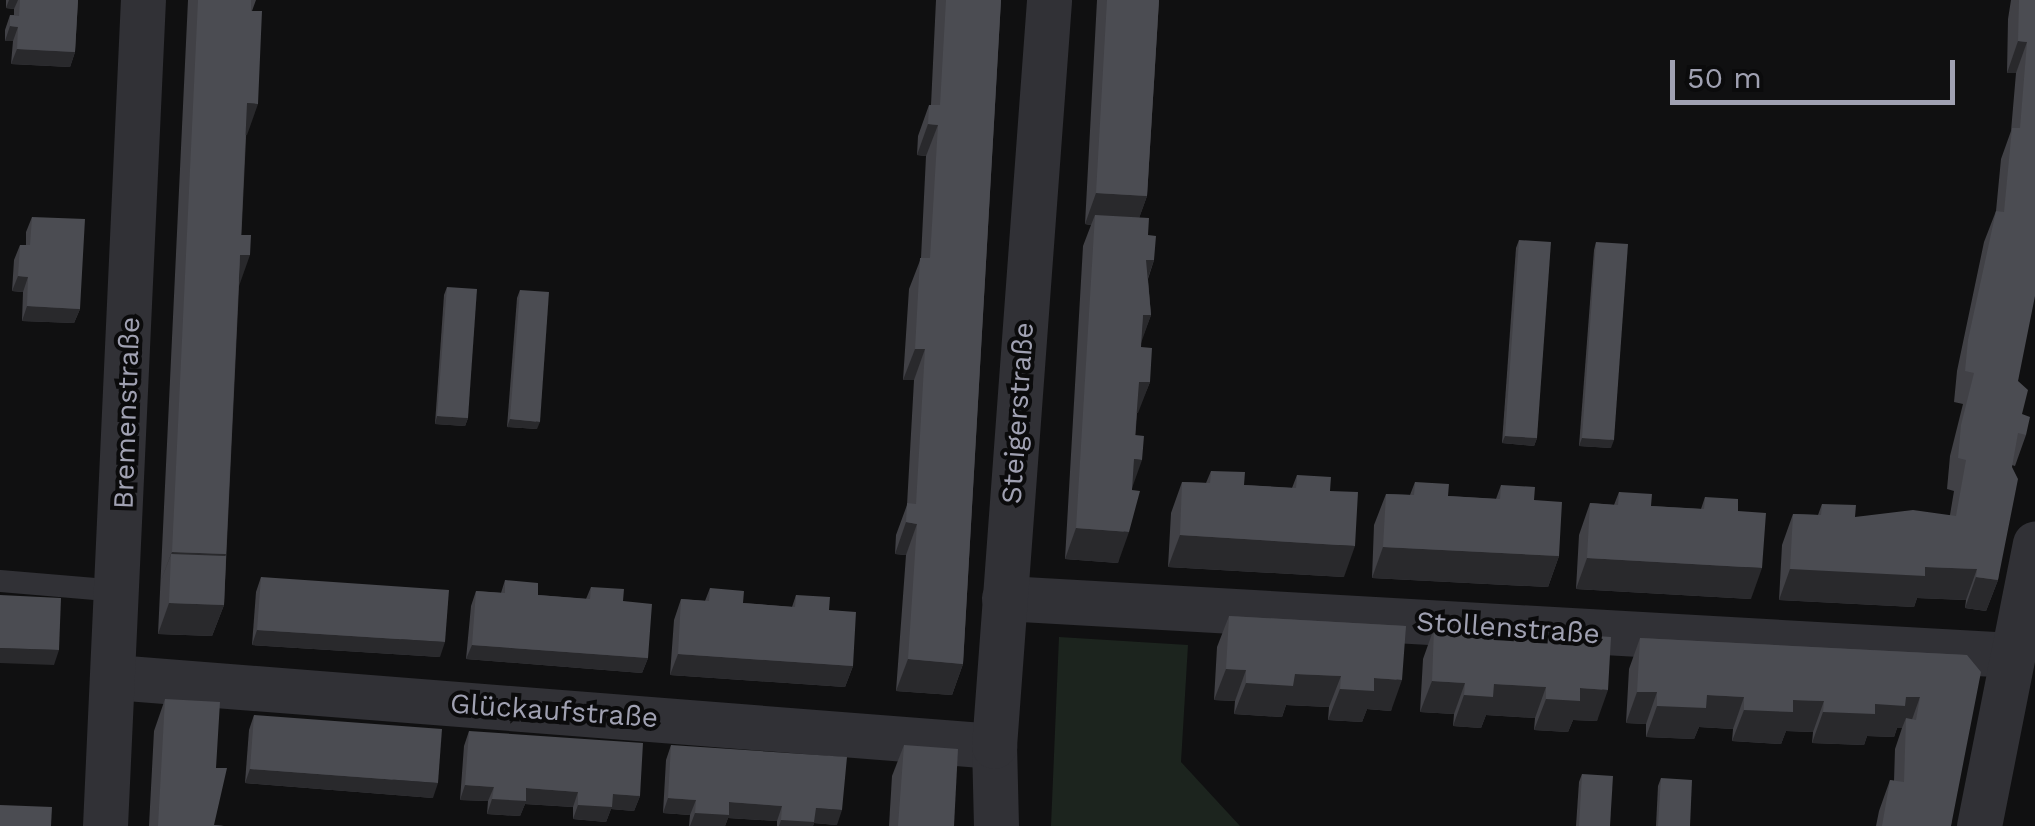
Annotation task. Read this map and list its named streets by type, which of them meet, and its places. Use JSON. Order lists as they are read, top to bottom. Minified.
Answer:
{"streets":{"street":["Bremenstraße","Steigerstraße","Stollenstraße","Glückaufstraße"]},"crossings":[["Bremenstraße","Glückaufstraße"],["Steigerstraße","Stollenstraße"],["Steigerstraße","Glückaufstraße"]],"scale_bar":"50 m"}
